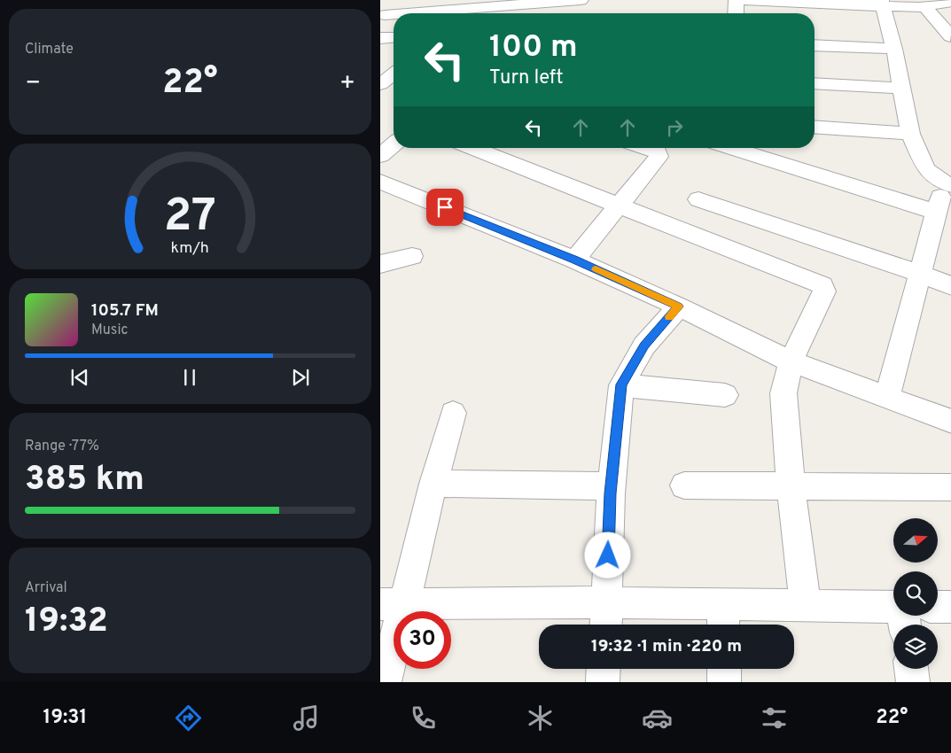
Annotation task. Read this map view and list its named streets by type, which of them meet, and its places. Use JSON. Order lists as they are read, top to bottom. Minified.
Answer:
{"north":"right","page":{"tile":["Climate",["Range · 77%","385 km"],["Arrival","19:32"]],"turn":["100 m","Turn left"],"heat":["−","22°","+"],"song":["105.7 FM","Music"],"limit":"30","trip":"19:32 · 1 min · 220 m","tabs":["19:31","22°"],"gauge":["27","km/h"]}}
